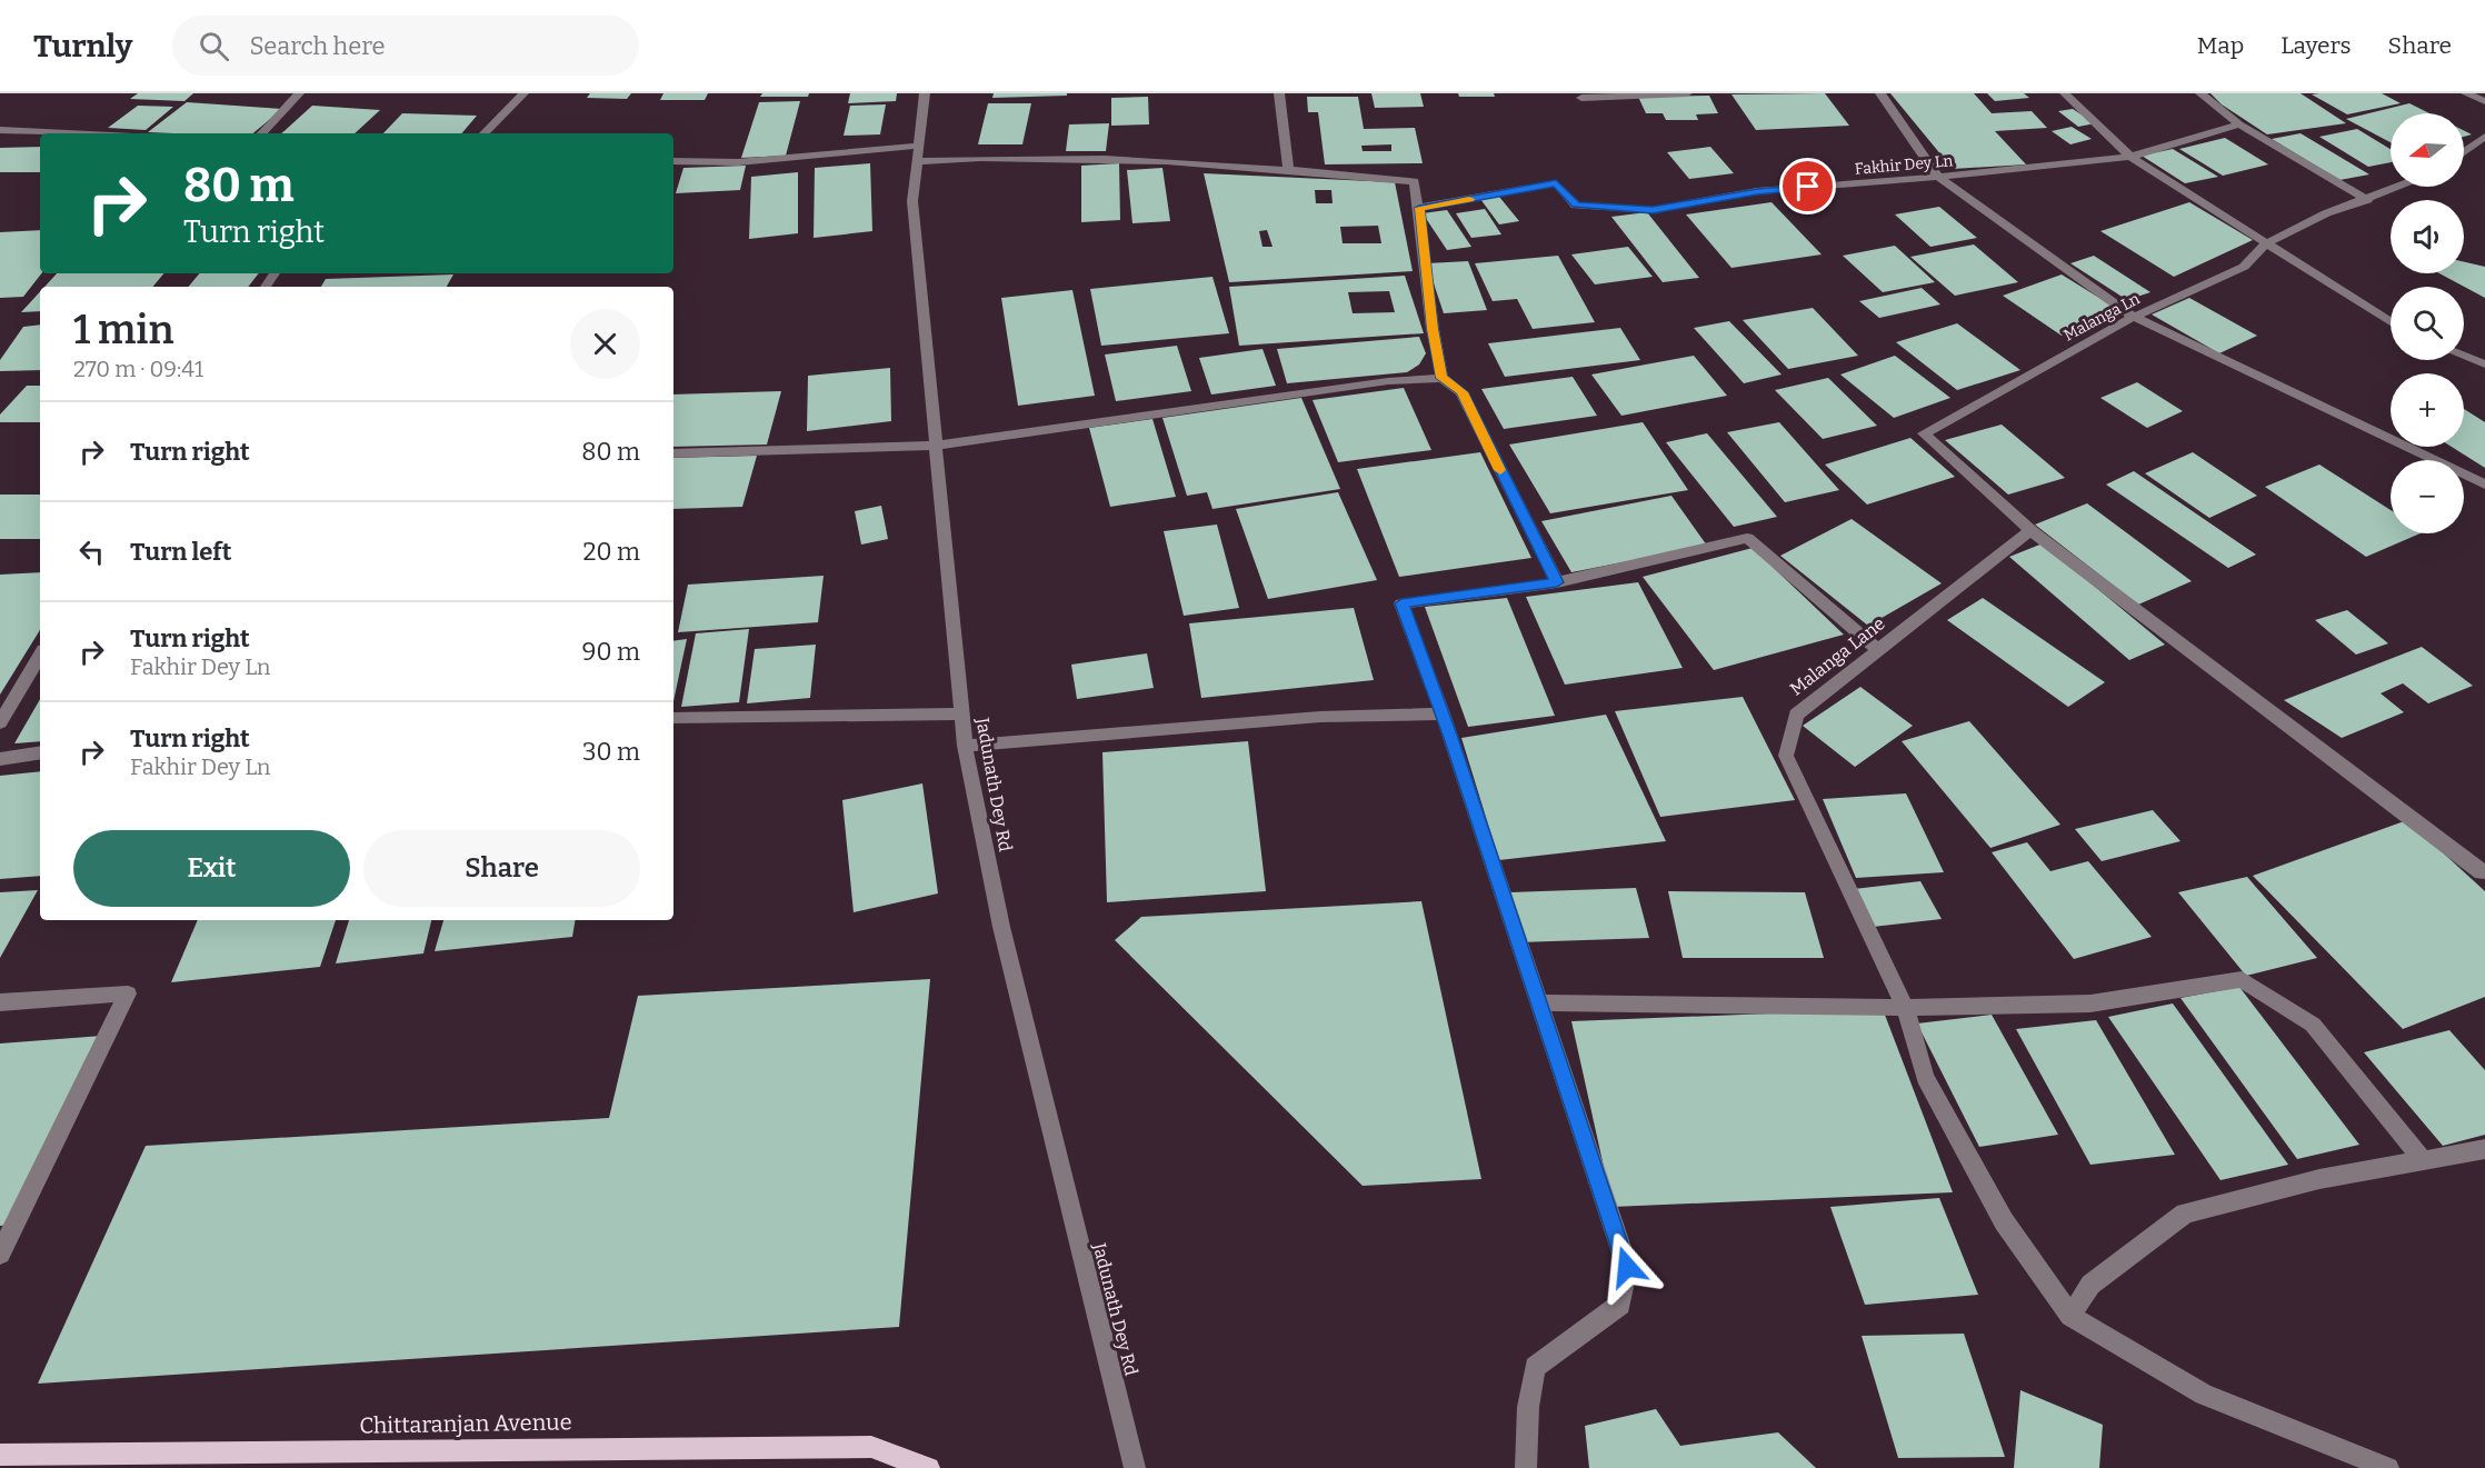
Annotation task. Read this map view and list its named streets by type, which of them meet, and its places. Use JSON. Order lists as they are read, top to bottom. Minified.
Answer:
{"streets":{"main road":["Chittaranjan Avenue"],"street":["Fakhir Dey Ln","Malanga Ln","Malanga Lane","Jadunath Dey Rd"]},"crossings":[["Malanga Ln","Malanga Lane"]],"north":"left","page":{"header":"Turnly","search":"Search here","nav":["Map","Layers","Share"],"map_buttons":["+","−"],"turn":["80 m","Turn right"],"heading":["1 min","270 m · 09:41"],"list":[{"name":"Turn right","value":"80 m"},{"name":"Turn left","value":"20 m"},{"name":"Turn right","note":"Fakhir Dey Ln","value":"90 m"},{"name":"Turn right","note":"Fakhir Dey Ln","value":"30 m"}],"buttons":["Exit","Share"]}}
